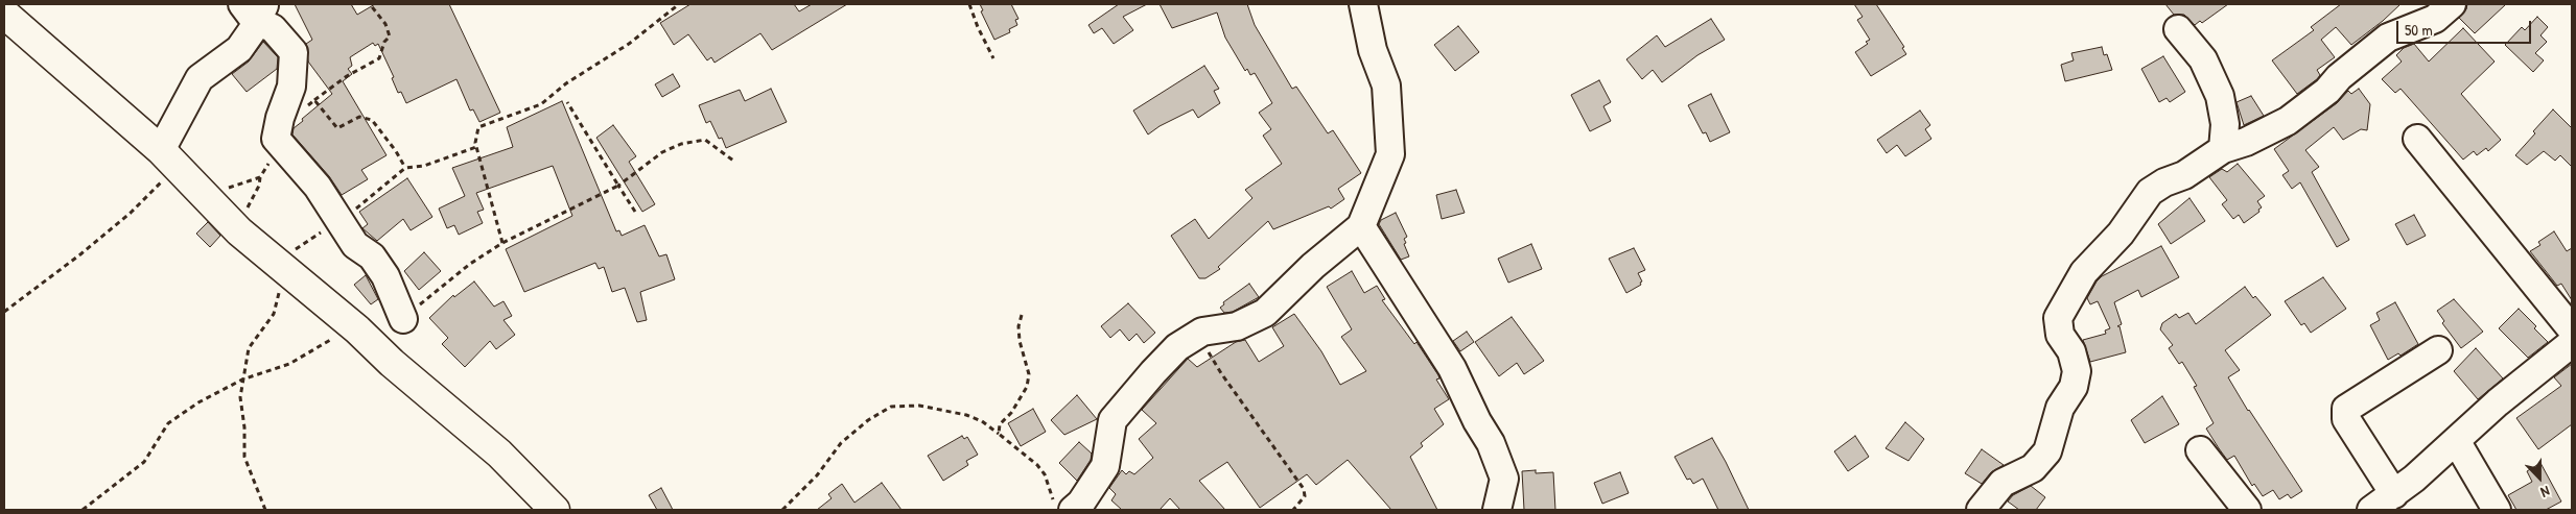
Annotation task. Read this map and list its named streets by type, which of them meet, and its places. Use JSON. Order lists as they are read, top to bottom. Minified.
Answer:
{"scale_bar":"50 m","north":"bottom"}
